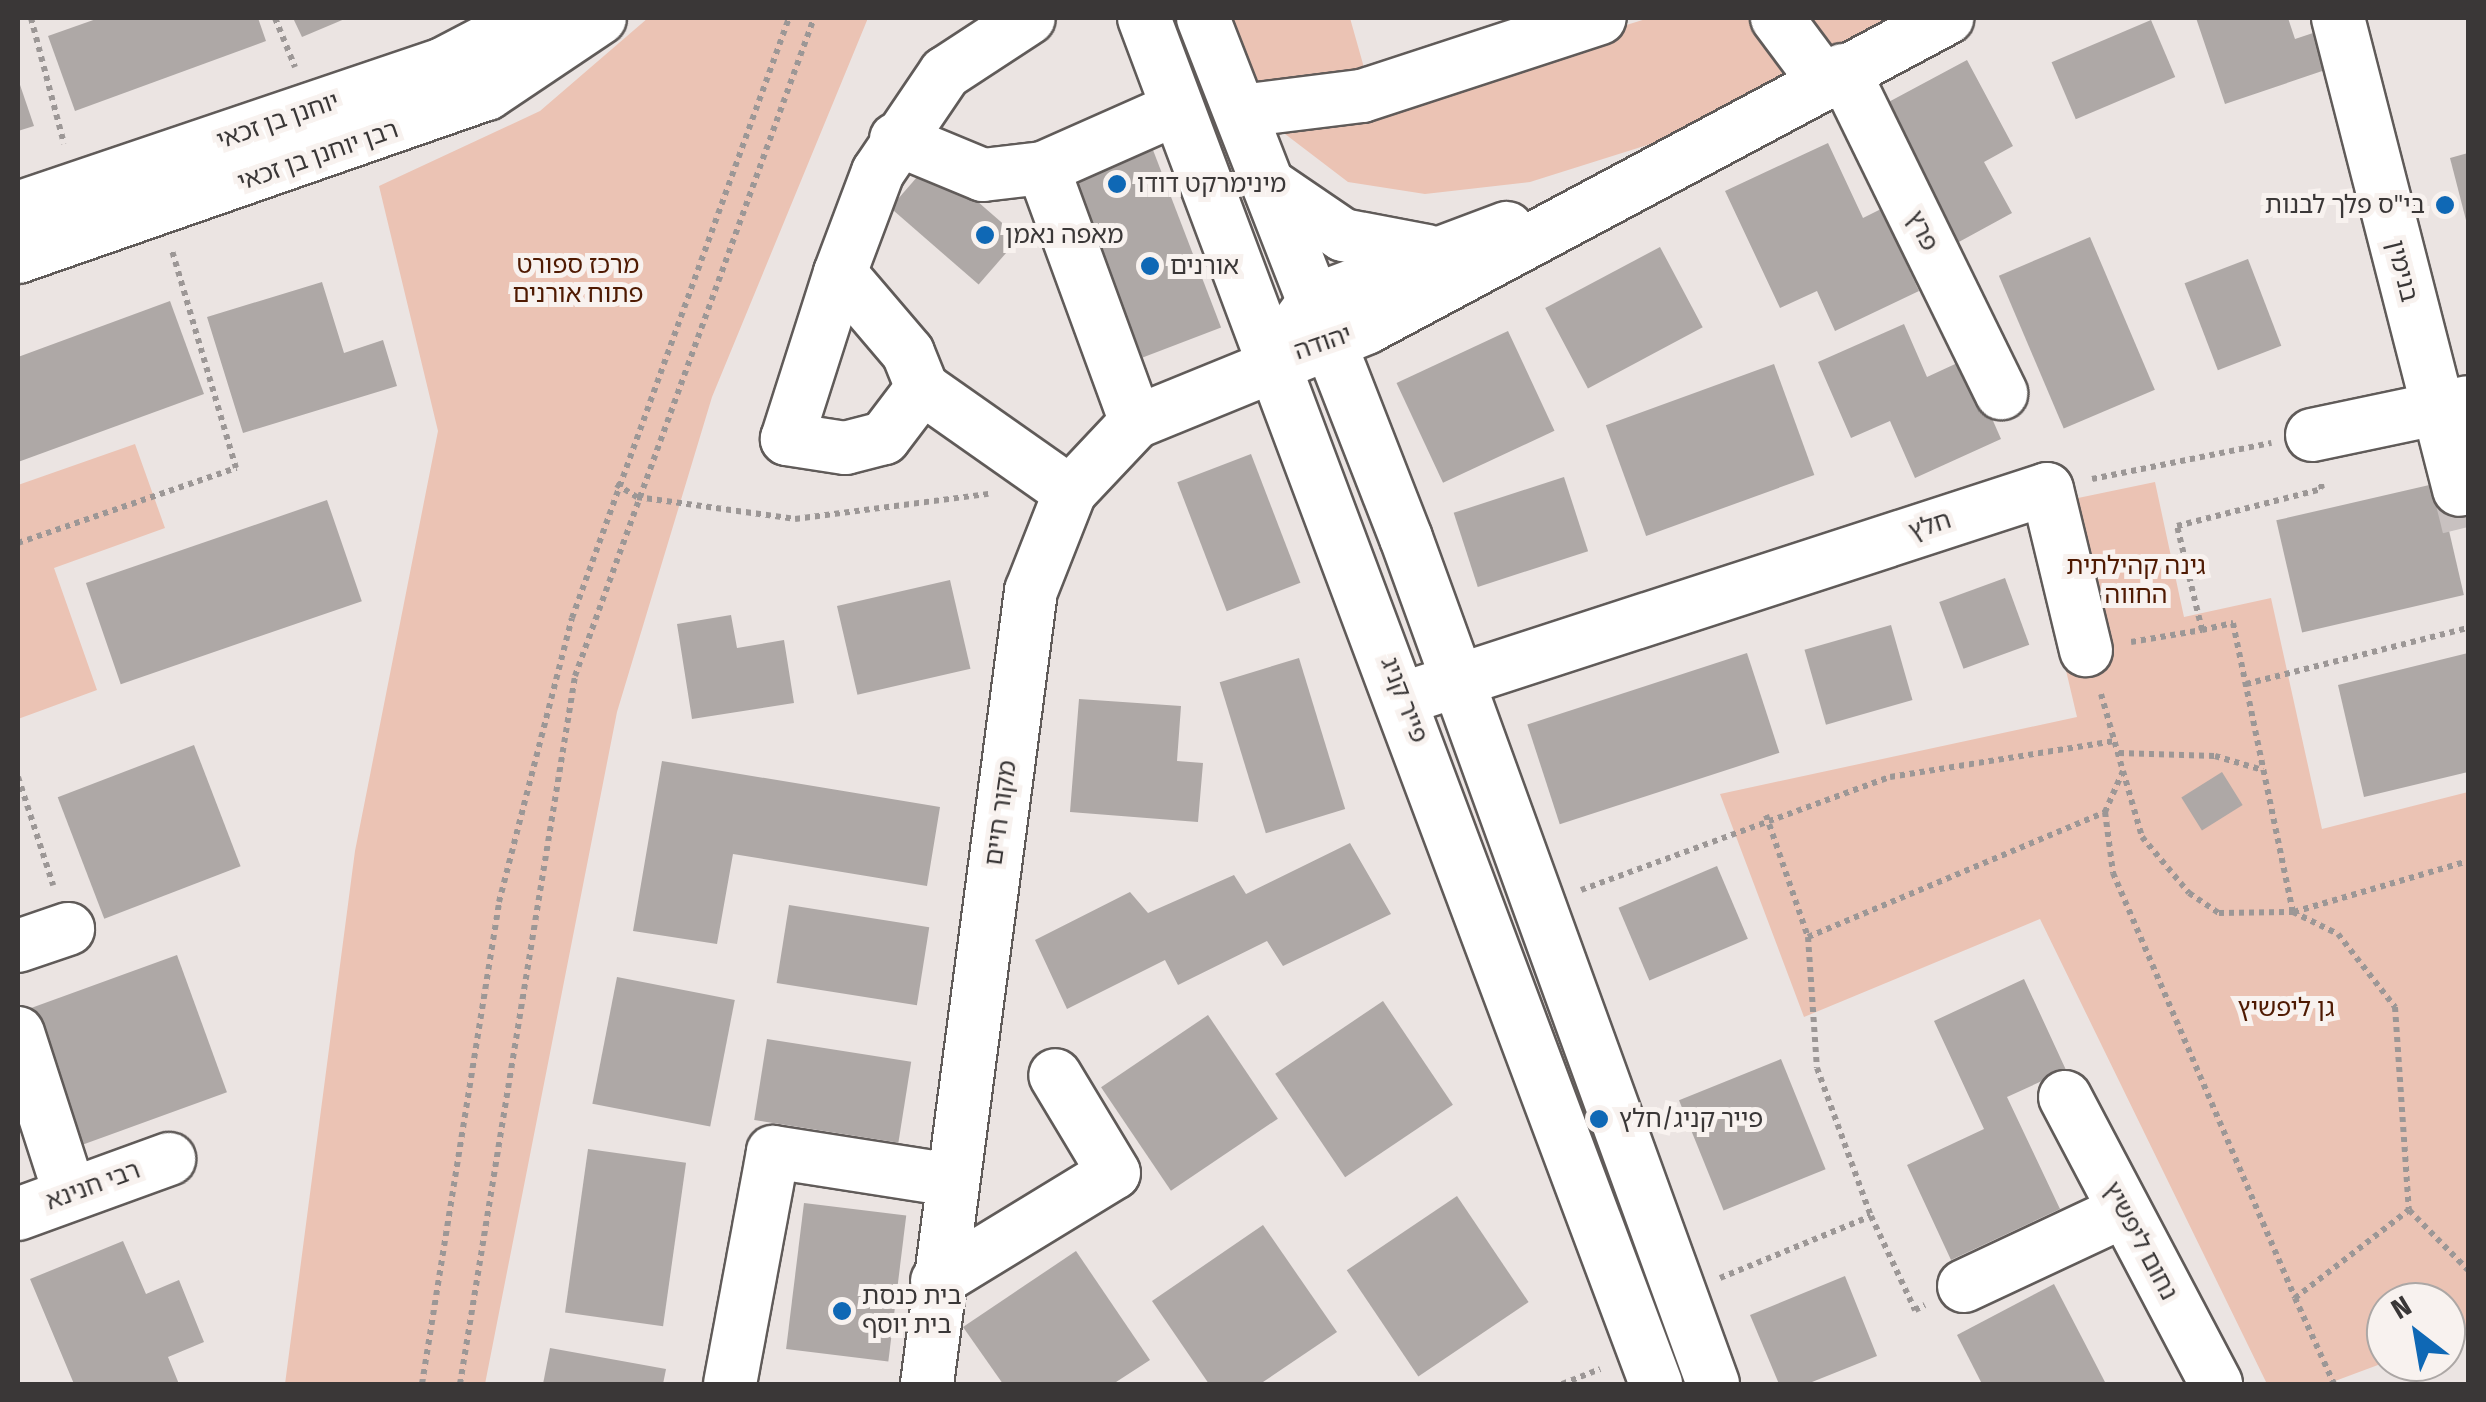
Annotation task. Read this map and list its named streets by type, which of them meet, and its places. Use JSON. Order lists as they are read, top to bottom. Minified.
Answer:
{"streets":{"street":["יוחנן בן זכאי","רבן יוחנן בן זכאי","פרץ","בנימין","יהודה","חלץ","פייר קניג","מקור חיים","רבי חנינא","נחום ליפשיץ"]},"crossings":[["פרץ","יהודה"],["יהודה","פייר קניג"],["יהודה","מקור חיים"],["חלץ","פייר קניג"],["פייר קניג","מקור חיים"]],"parks":["מרכז ספורט פתוח אורנים","גינה קהילתית החווה","גן ליפשיץ"],"places":["מינימרקט דודו","בי\"ס פלך לבנות","מאפה נאמן","אורנים","פייר קניג/חלץ","בית כנסת בית יוסף"],"north":"top left"}
